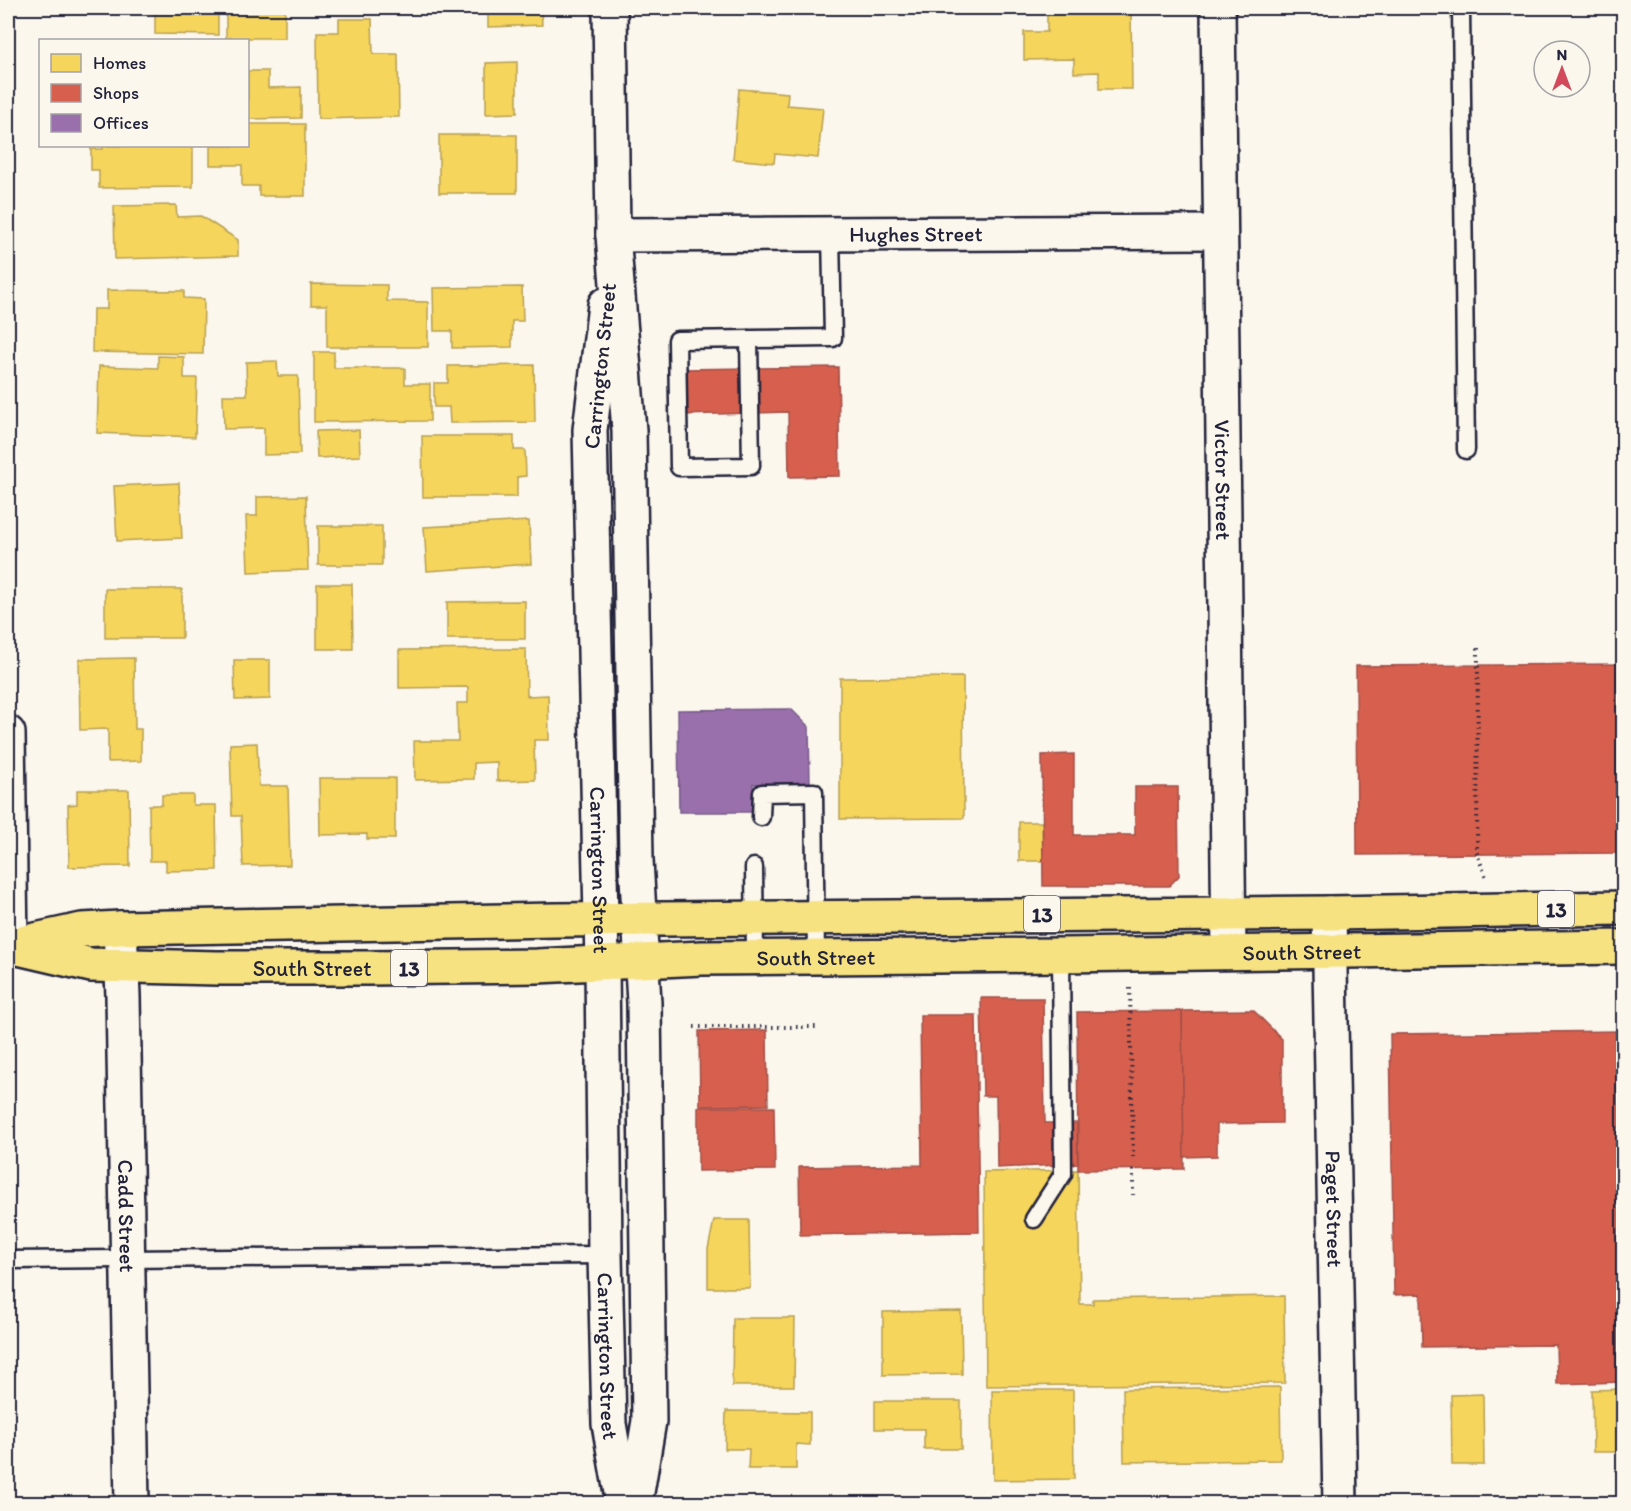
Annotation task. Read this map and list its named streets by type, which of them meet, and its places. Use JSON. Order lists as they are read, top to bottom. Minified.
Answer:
{"streets":{"main road":["13","South Street"],"street":["Hughes Street","Carrington Street","Victor Street","Paget Street","Cadd Street"]},"crossings":[["Hughes Street","Carrington Street"],["Hughes Street","Victor Street"],["Carrington Street","South Street"],["Victor Street","South Street"],["South Street","Paget Street"],["South Street","Cadd Street"]],"legend":["Homes","Shops","Offices"],"north":"top"}
